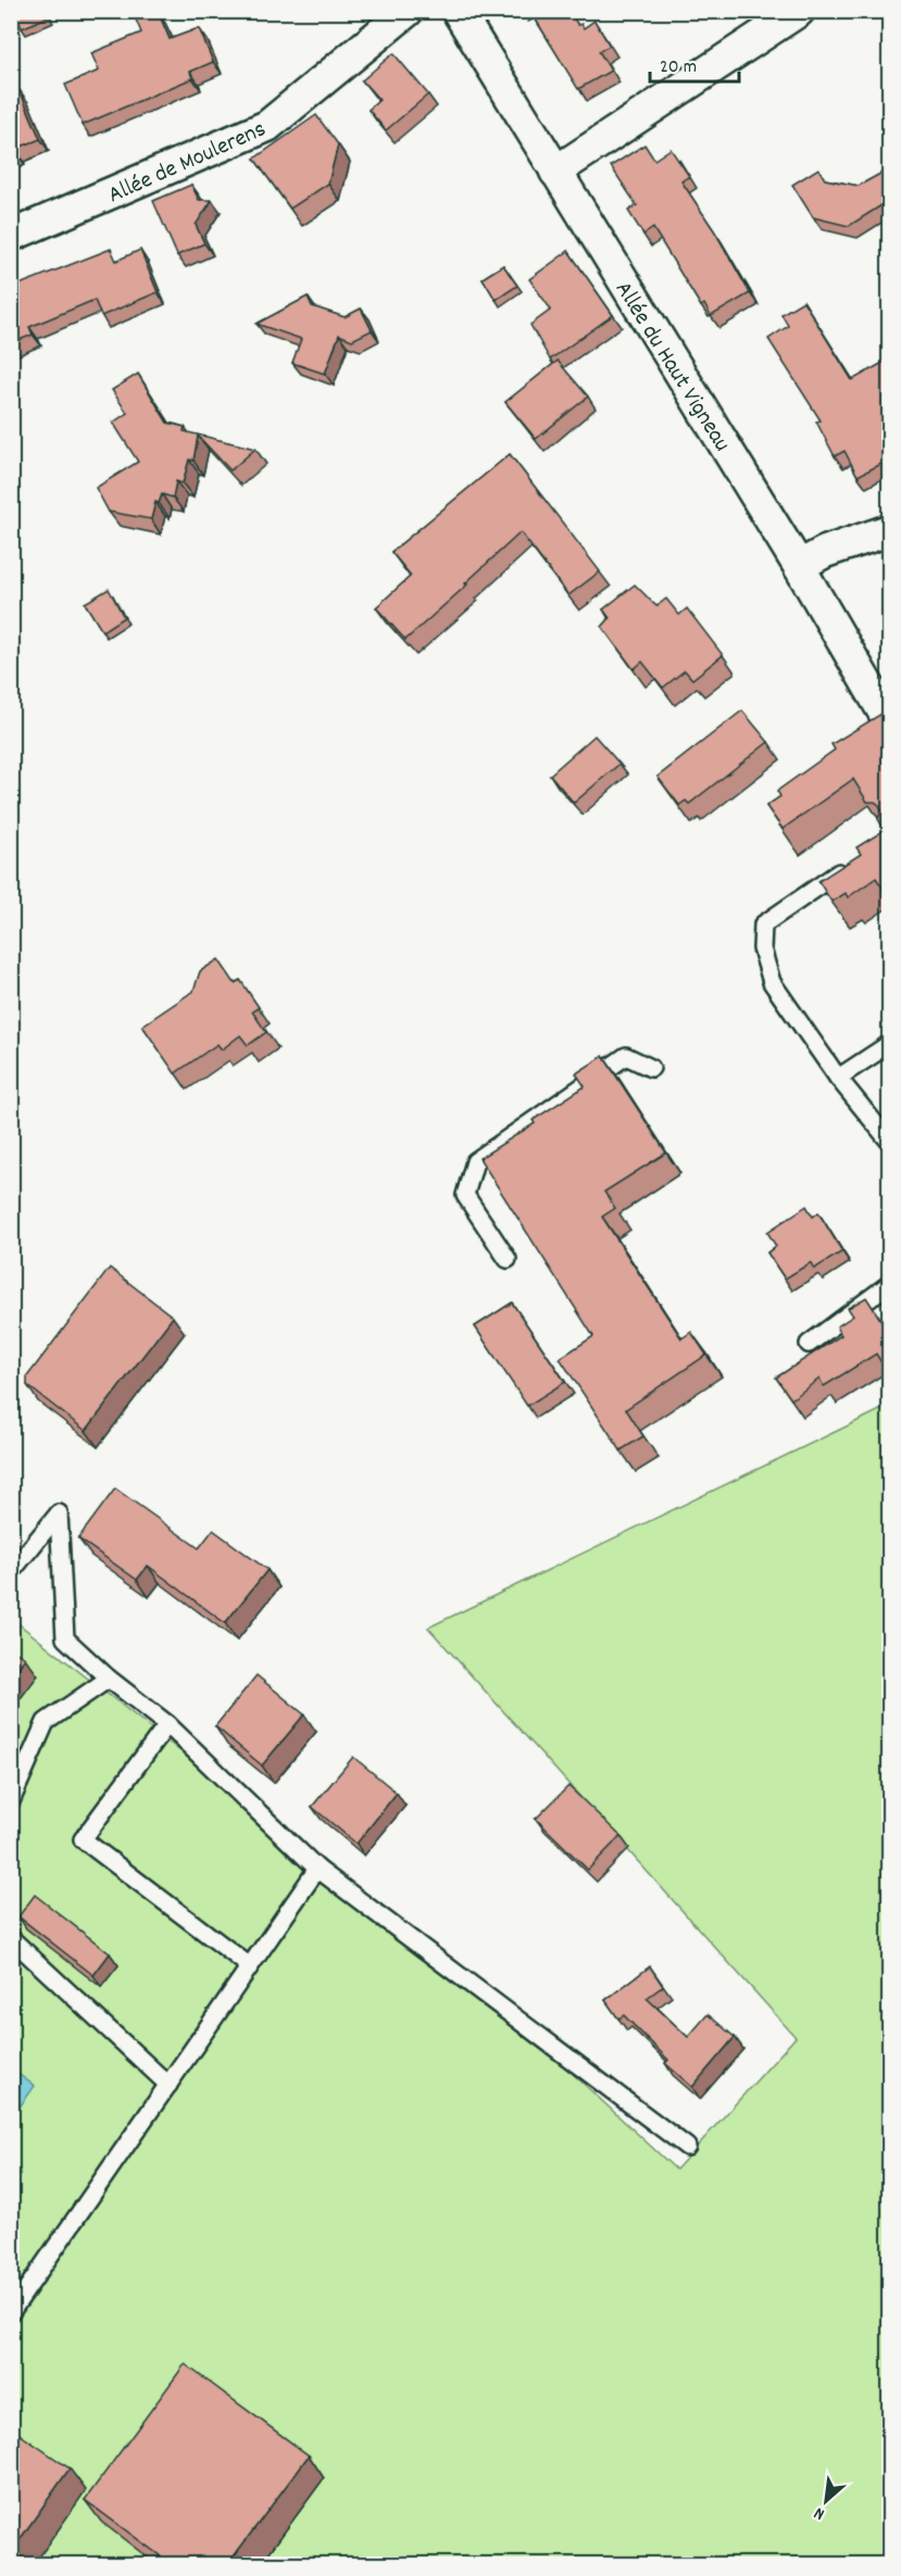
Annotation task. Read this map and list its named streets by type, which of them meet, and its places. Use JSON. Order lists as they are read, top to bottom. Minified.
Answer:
{"streets":{"street":["Allée de Moulerens","Allée du Haut Vigneau"]},"scale_bar":"20 m","north":"bottom left"}
